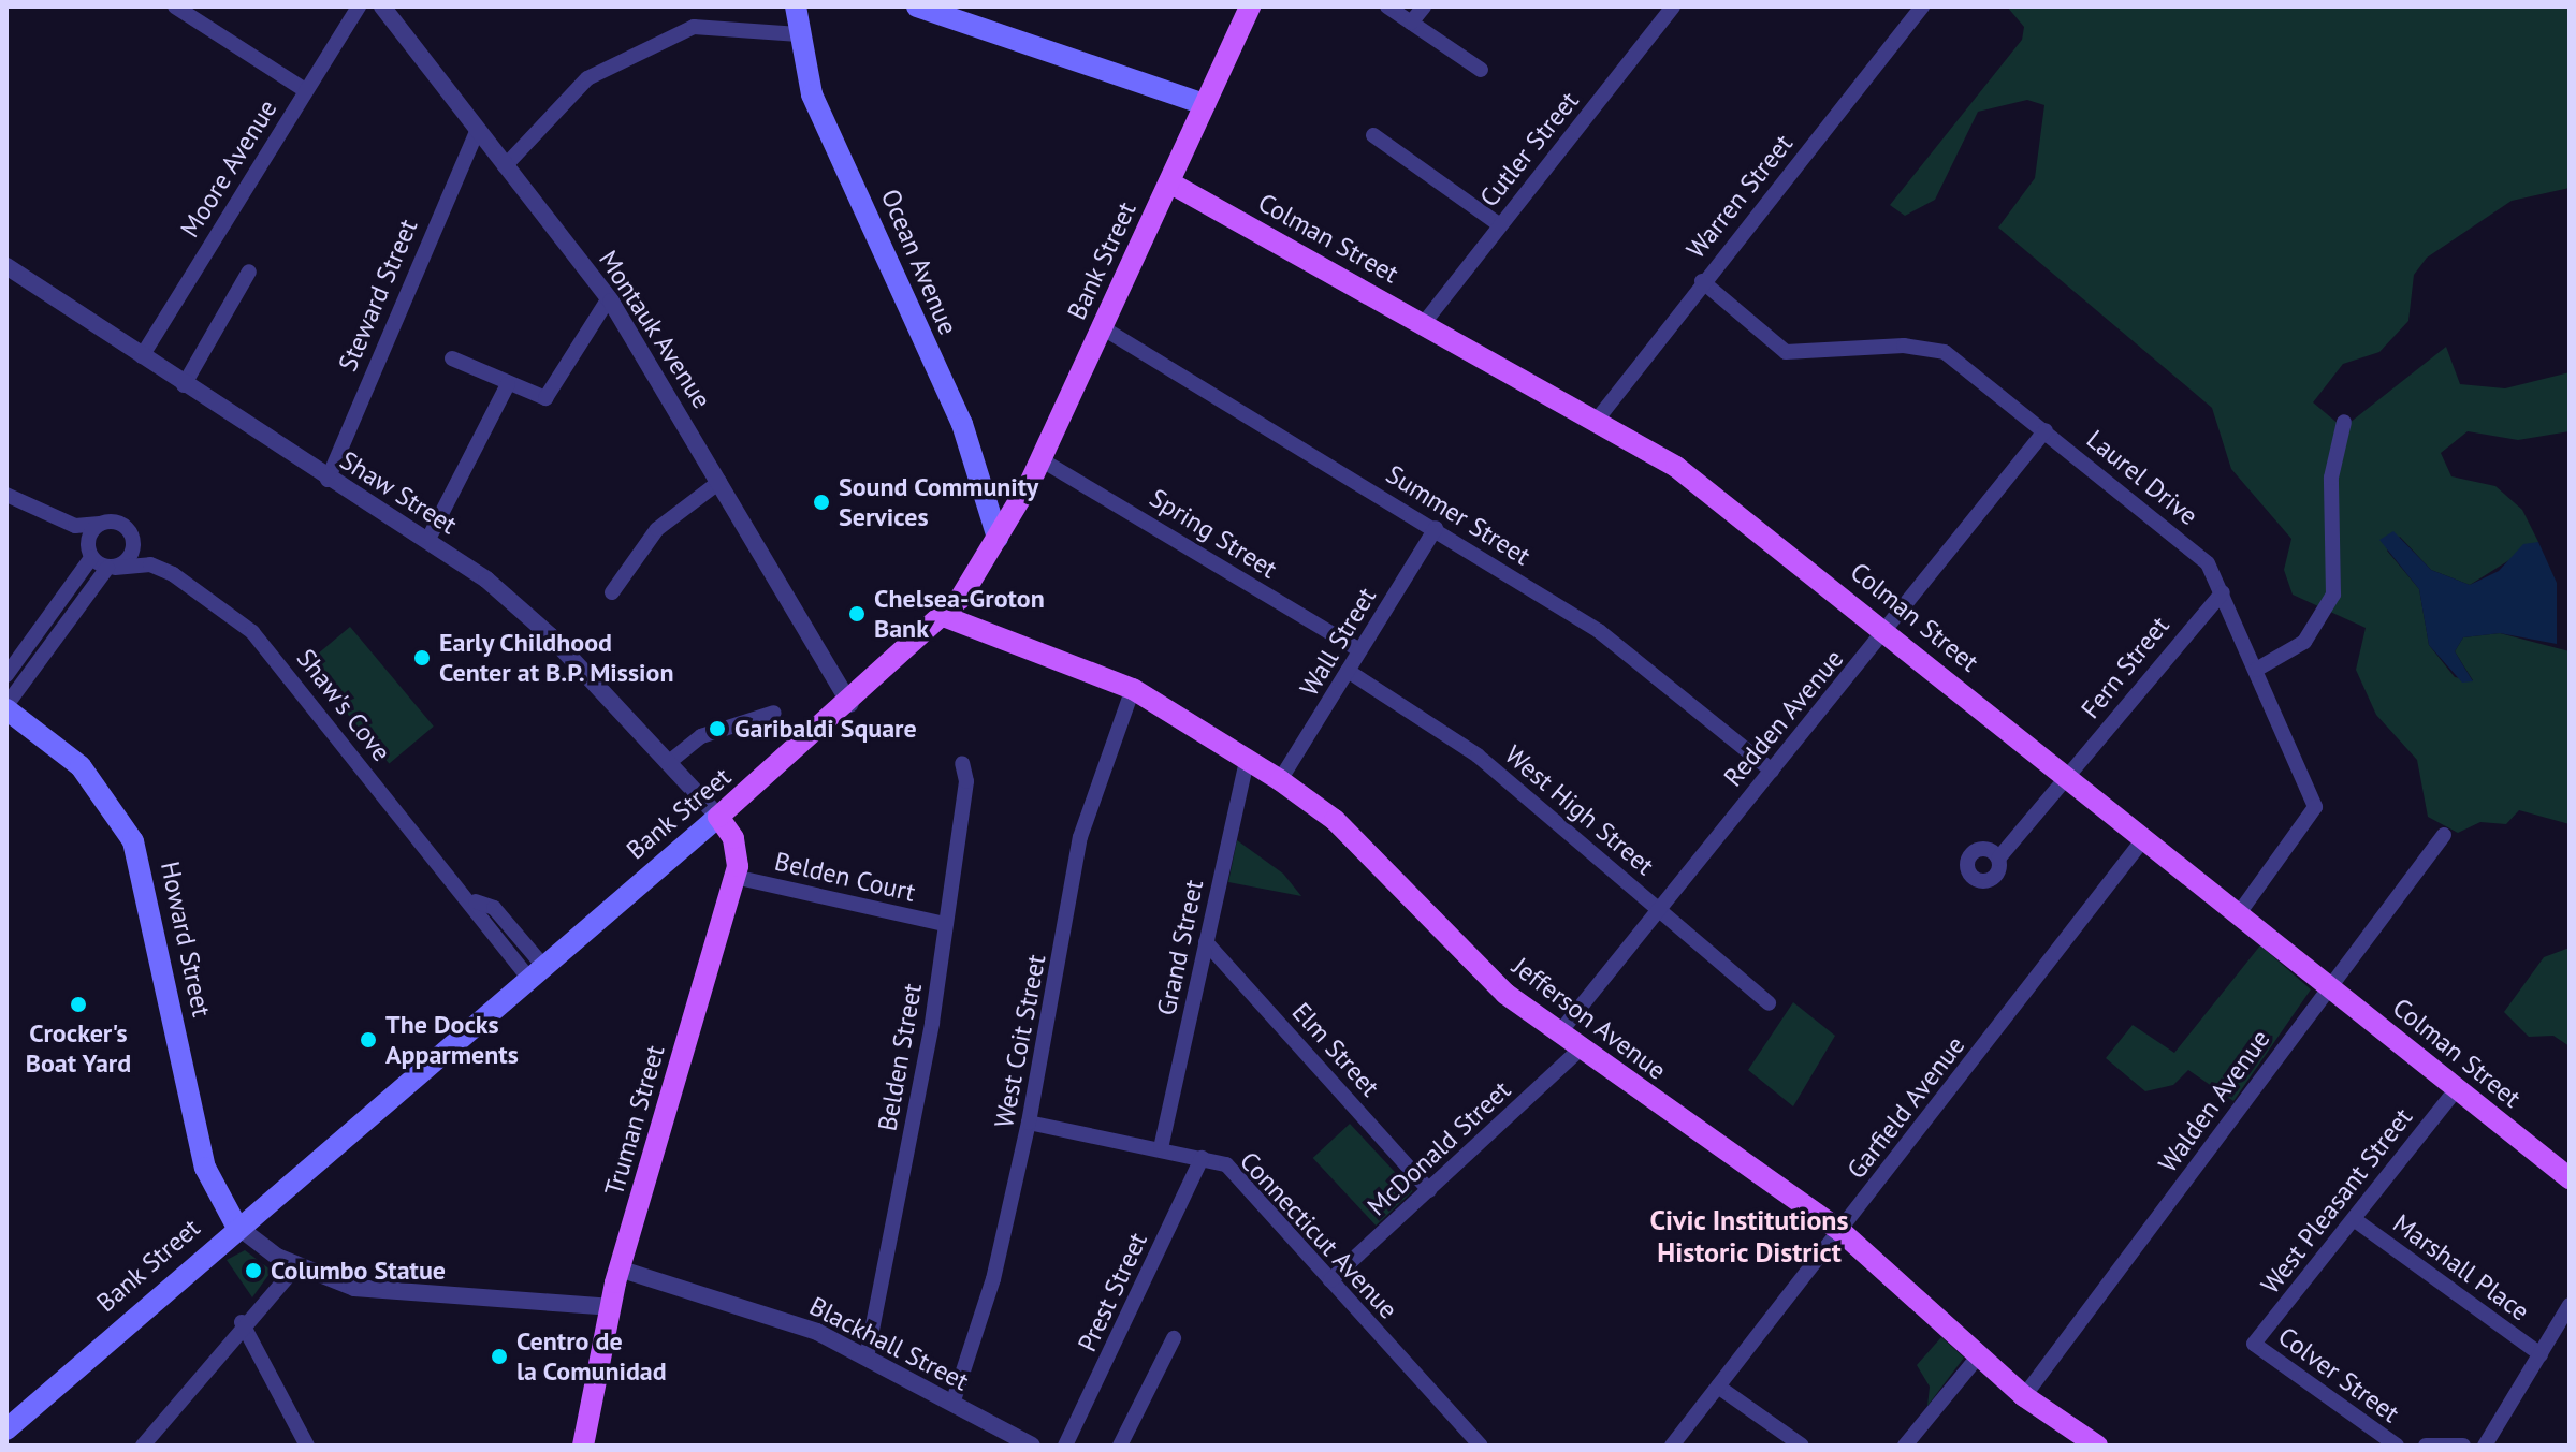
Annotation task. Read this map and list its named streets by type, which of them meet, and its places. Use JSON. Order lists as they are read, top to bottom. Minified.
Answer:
{"streets":{"main road":["Colman Street","Bank Street","Ocean Avenue","Howard Street","Jefferson Avenue","Truman Street"],"street":["Cutler Street","Moore Avenue","Warren Street","Steward Street","Montauk Avenue","Laurel Drive","Shaw Street","Summer Street","Spring Street","Wall Street","Fern Street","Shaw's Cove","Redden Avenue","West High Street","Belden Court","Grand Street","West Coit Street","Elm Street","Belden Street","Walden Avenue","Garfield Avenue","McDonald Street","West Pleasant Street","Connecticut Avenue","Marshall Place","Prest Street","Blackhall Street","Colver Street"]},"crossings":[["Cutler Street","Colman Street"],["Moore Avenue","Shaw Street"],["Warren Street","Colman Street"],["Warren Street","Laurel Drive"],["Colman Street","Bank Street"],["Colman Street","Laurel Drive"],["Colman Street","Fern Street"],["Colman Street","Redden Avenue"],["Colman Street","Walden Avenue"],["Colman Street","Garfield Avenue"],["Colman Street","West Pleasant Street"],["Bank Street","Ocean Avenue"],["Bank Street","Montauk Avenue"],["Bank Street","Shaw Street"],["Bank Street","Summer Street"],["Bank Street","Spring Street"],["Bank Street","Shaw's Cove"],["Bank Street","Howard Street"],["Bank Street","Jefferson Avenue"],["Bank Street","Truman Street"],["Steward Street","Montauk Avenue"],["Steward Street","Shaw Street"],["Laurel Drive","Fern Street"],["Laurel Drive","Redden Avenue"],["Shaw Street","Truman Street"],["Summer Street","Wall Street"],["Summer Street","Redden Avenue"],["Spring Street","Wall Street"],["Wall Street","West High Street"],["Wall Street","Jefferson Avenue"],["Redden Avenue","West High Street"],["Redden Avenue","Jefferson Avenue"],["Belden Court","Belden Street"],["Belden Court","Truman Street"],["Grand Street","Jefferson Avenue"],["Grand Street","Elm Street"],["Grand Street","Connecticut Avenue"],["Jefferson Avenue","West Coit Street"],["Jefferson Avenue","Walden Avenue"],["Jefferson Avenue","Garfield Avenue"],["Jefferson Avenue","McDonald Street"],["West Coit Street","Connecticut Avenue"],["West Coit Street","Blackhall Street"],["Elm Street","McDonald Street"],["Belden Street","Blackhall Street"],["Truman Street","Blackhall Street"],["McDonald Street","Connecticut Avenue"],["West Pleasant Street","Marshall Place"],["West Pleasant Street","Colver Street"],["Connecticut Avenue","Prest Street"]],"districts":["Civic Institutions Historic District"],"places":["Sound Community Services","Chelsea-Groton Bank","Early Childhood Center at B.P. Mission","Garibaldi Square","Crocker's Boat Yard","The Docks Apparments","Columbo Statue","Centro de la Comunidad"]}
